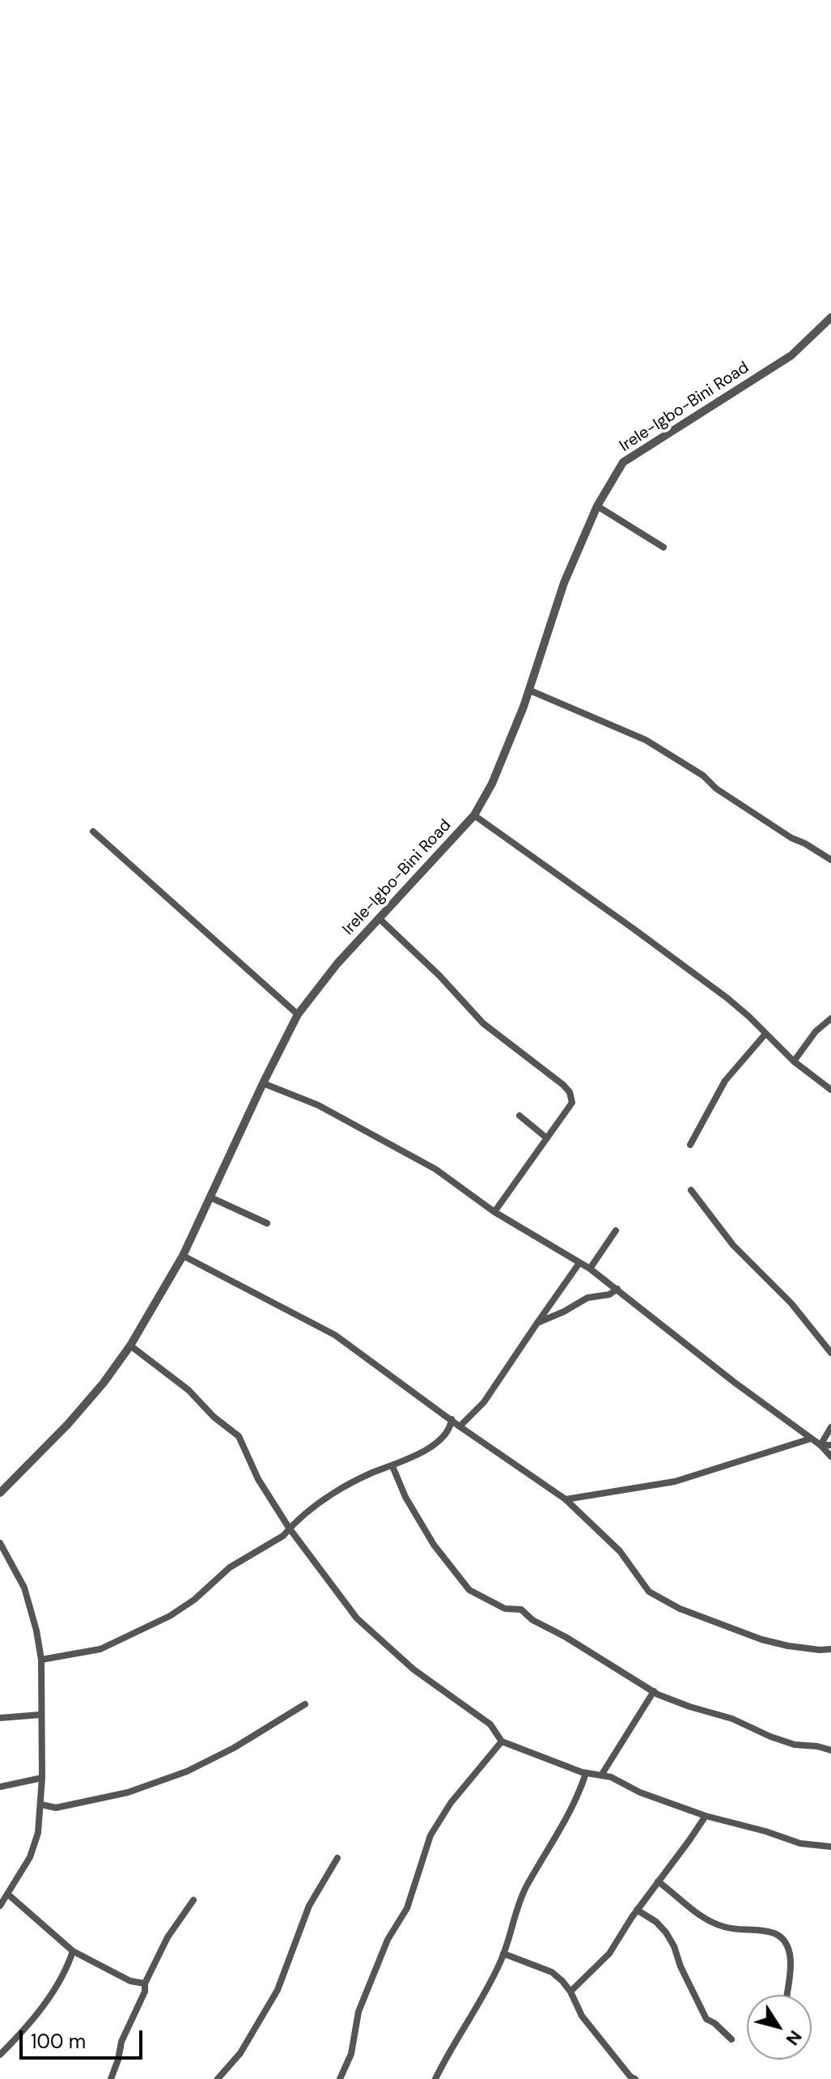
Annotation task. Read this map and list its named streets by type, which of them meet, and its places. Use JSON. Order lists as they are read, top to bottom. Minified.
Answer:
{"streets":{"street":["Irele-Igbo-Bini Road"]},"scale_bar":"100 m","north":"bottom right"}
